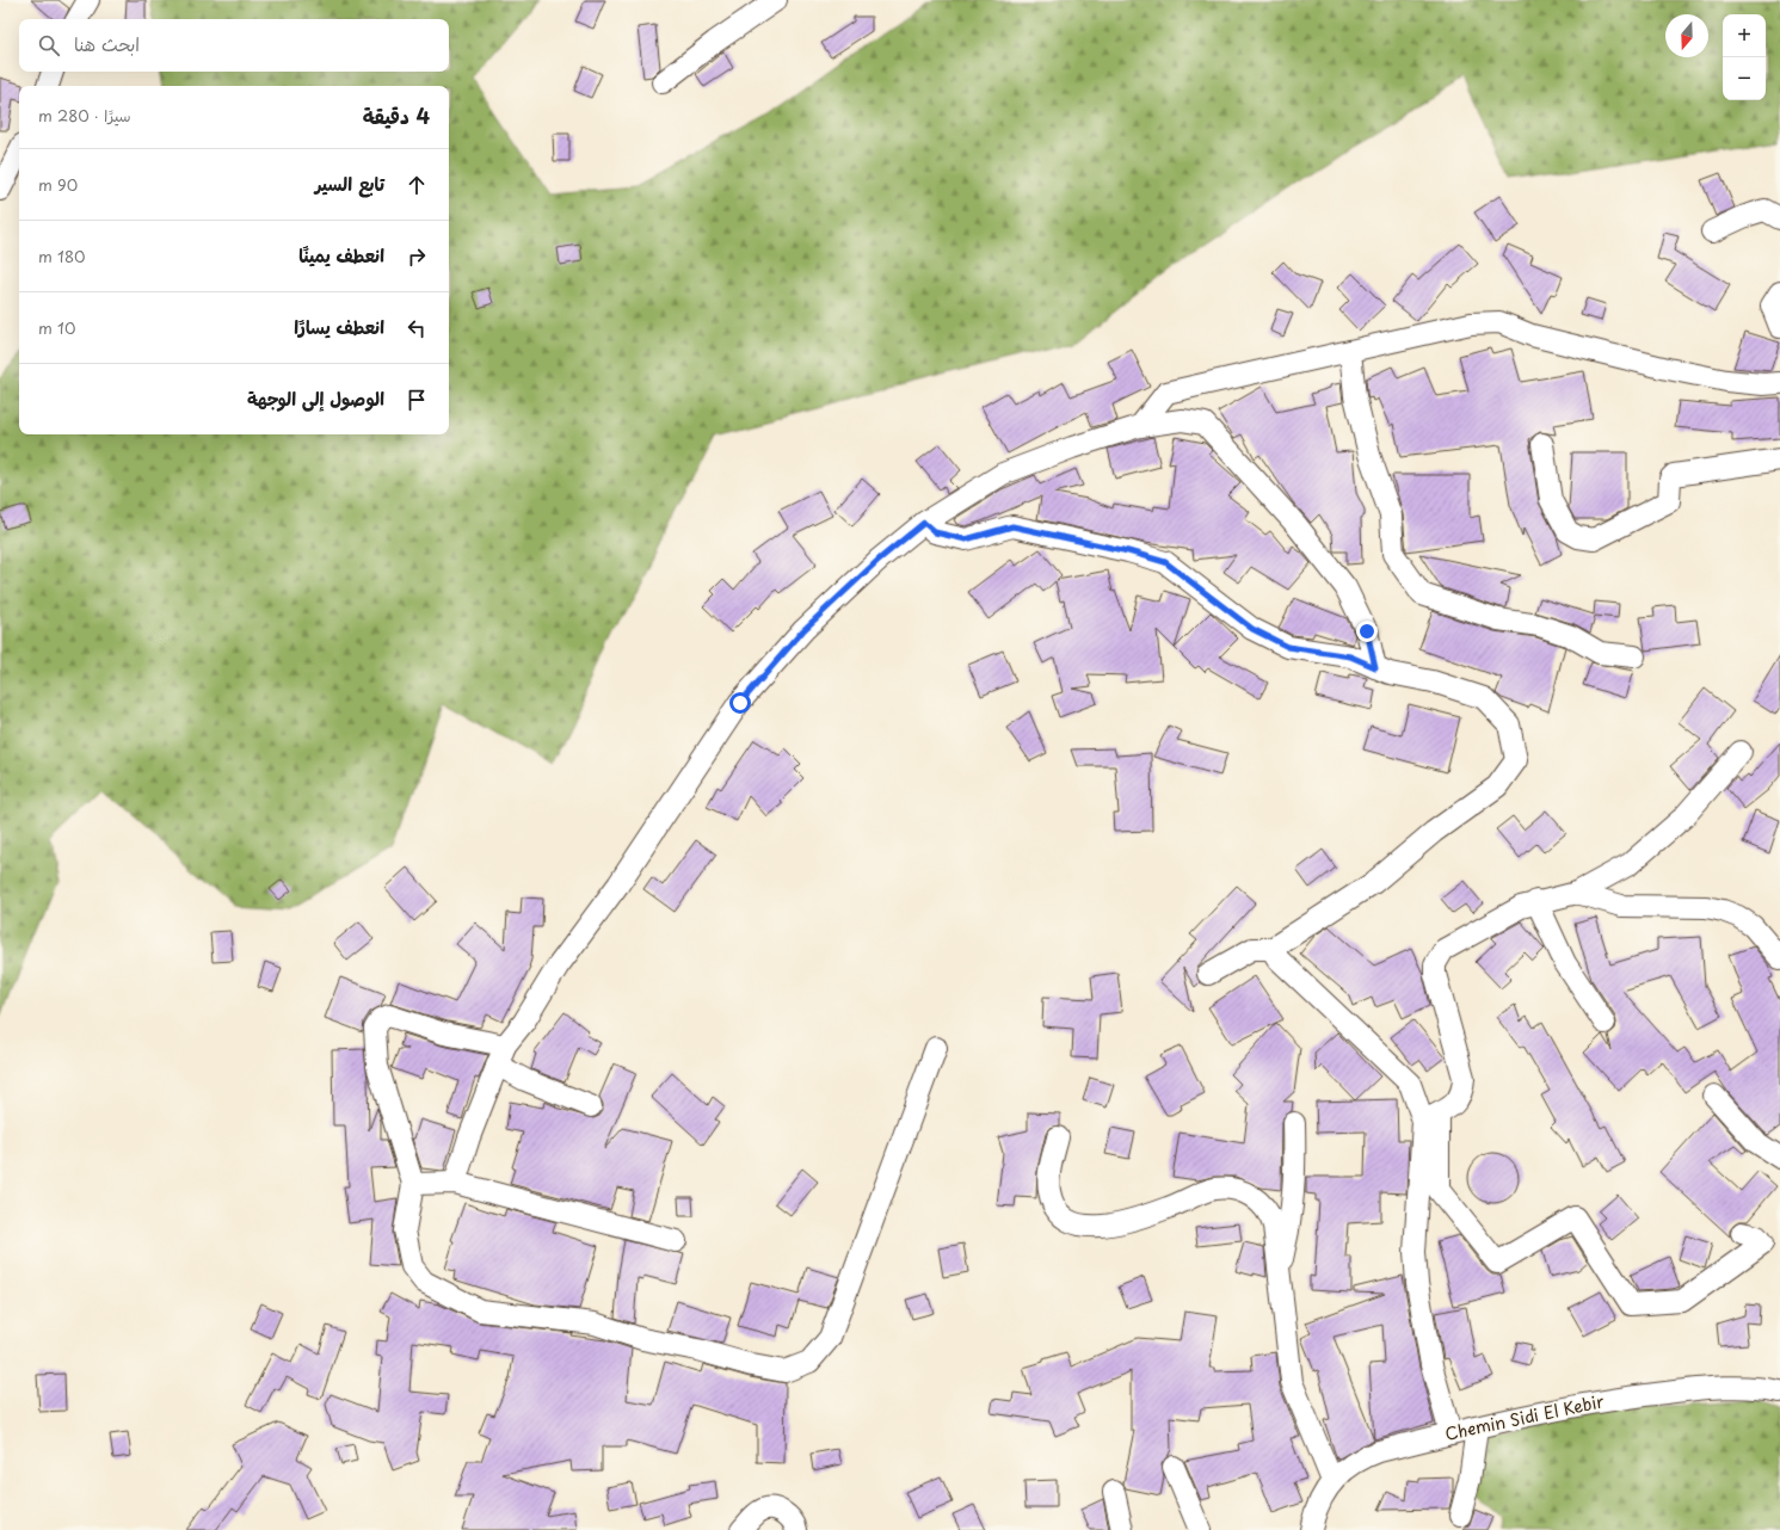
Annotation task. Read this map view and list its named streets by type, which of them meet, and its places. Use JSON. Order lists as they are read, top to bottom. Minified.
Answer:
{"streets":{"street":["Chemin Sidi El Kebir"]},"north":"bottom","page":{"map_buttons":["+","−"],"search":"ابحث هنا","heading":["4 دقيقة","سيرًا · 280 m"],"list":[["تابع السير","90 m"],["انعطف يمينًا","180 m"],["انعطف يسارًا","10 m"],"الوصول إلى الوجهة"]}}
